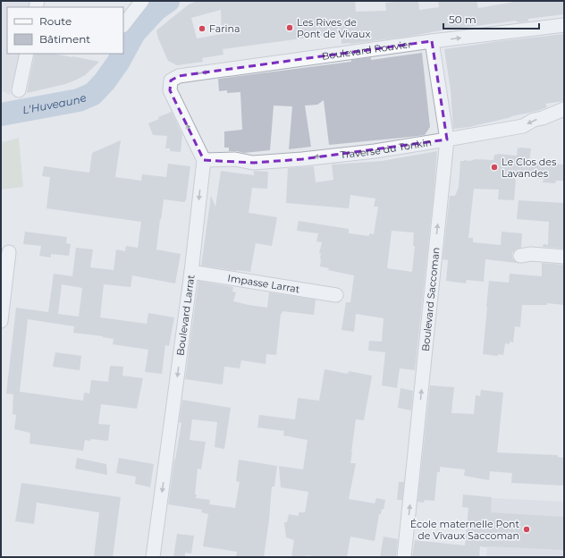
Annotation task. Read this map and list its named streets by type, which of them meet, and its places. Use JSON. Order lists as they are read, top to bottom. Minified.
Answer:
{"streets":{"street":["Boulevard Rouvier","Traverse du Tonkin","Impasse Larrat","Boulevard Saccoman","Boulevard Larrat"]},"crossings":[["Boulevard Rouvier","Traverse du Tonkin"],["Boulevard Rouvier","Boulevard Saccoman"],["Boulevard Rouvier","Boulevard Larrat"],["Traverse du Tonkin","Boulevard Saccoman"],["Traverse du Tonkin","Boulevard Larrat"],["Impasse Larrat","Boulevard Larrat"]],"one_way":["Traverse du Tonkin","Boulevard Saccoman","Boulevard Larrat"],"water":["L'Huveaune"],"places":["Les Rives de Pont de Vivaux","Farina","Le Clos des Lavandes","École maternelle Pont de Vivaux Saccoman"],"legend":["Route","Bâtiment"],"scale_bar":"50 m"}
